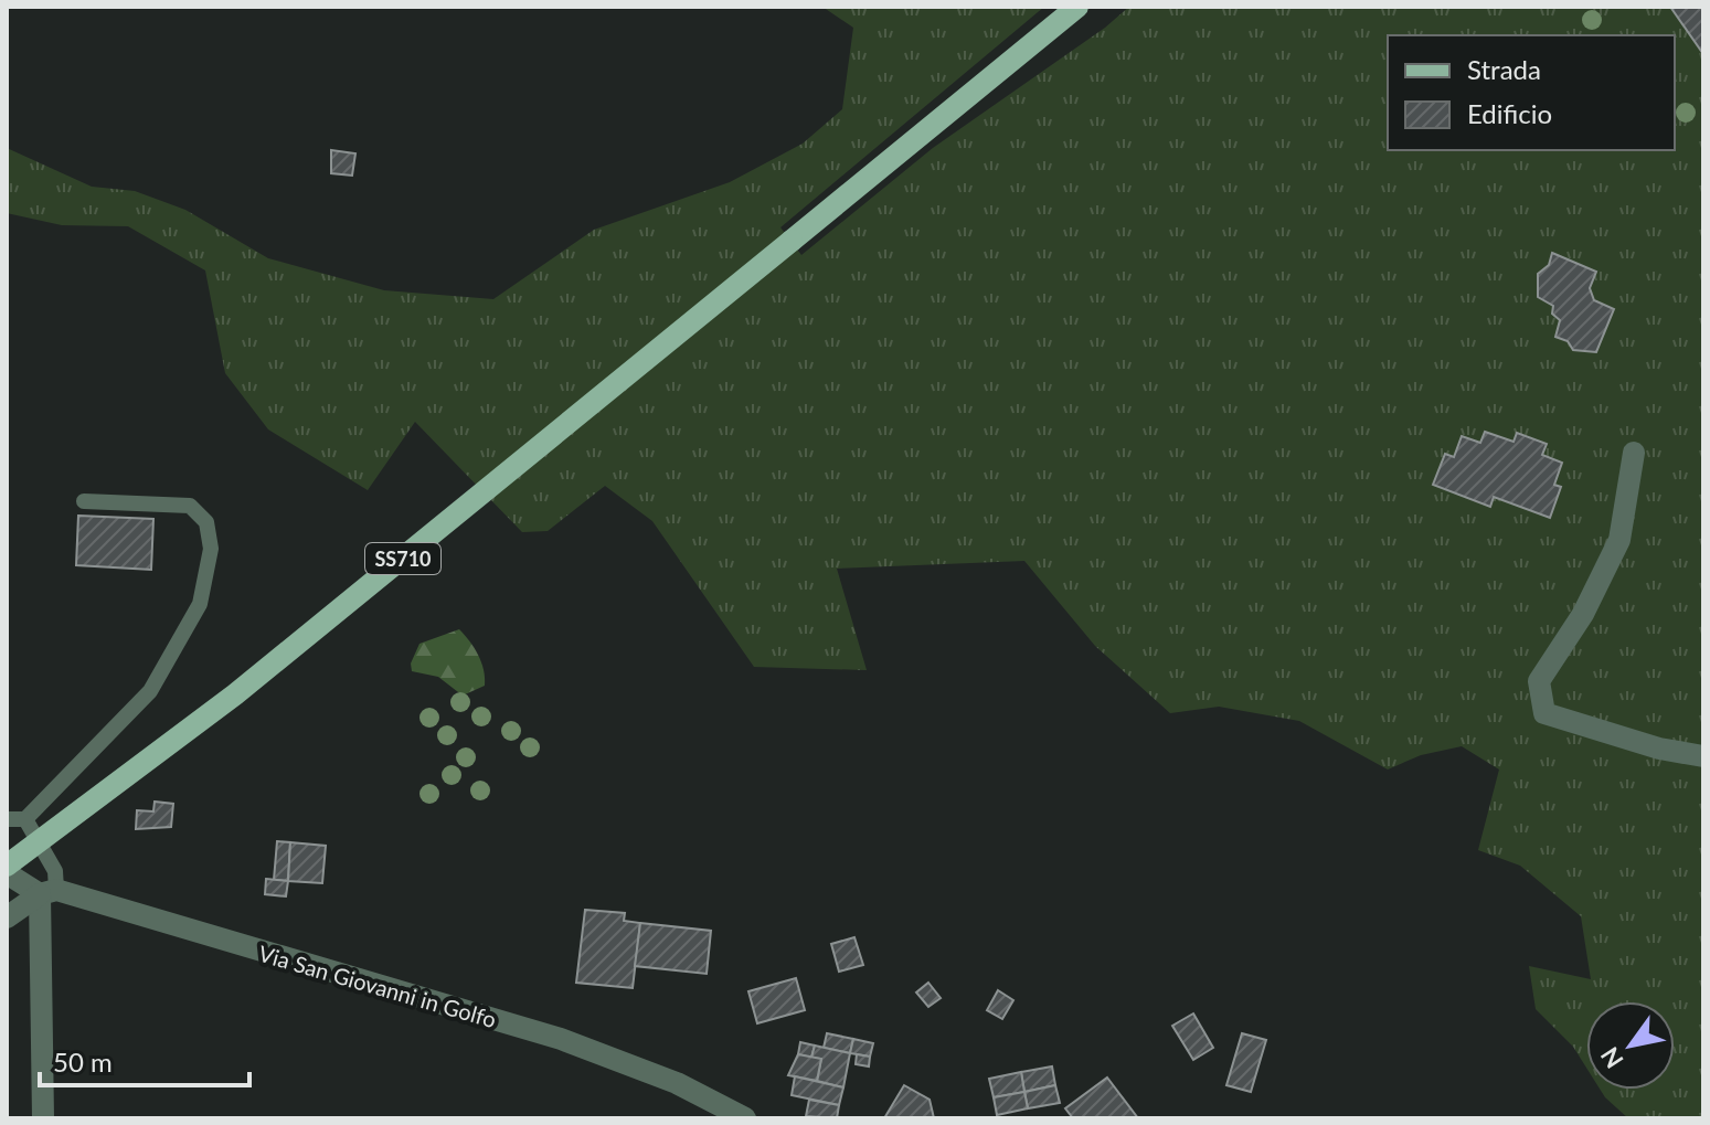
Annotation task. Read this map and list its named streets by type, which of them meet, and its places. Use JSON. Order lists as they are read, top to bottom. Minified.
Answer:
{"streets":{"main road":["SS710"],"street":["Via San Giovanni in Golfo"]},"legend":["Strada","Edificio"],"scale_bar":"50 m","north":"bottom left"}
